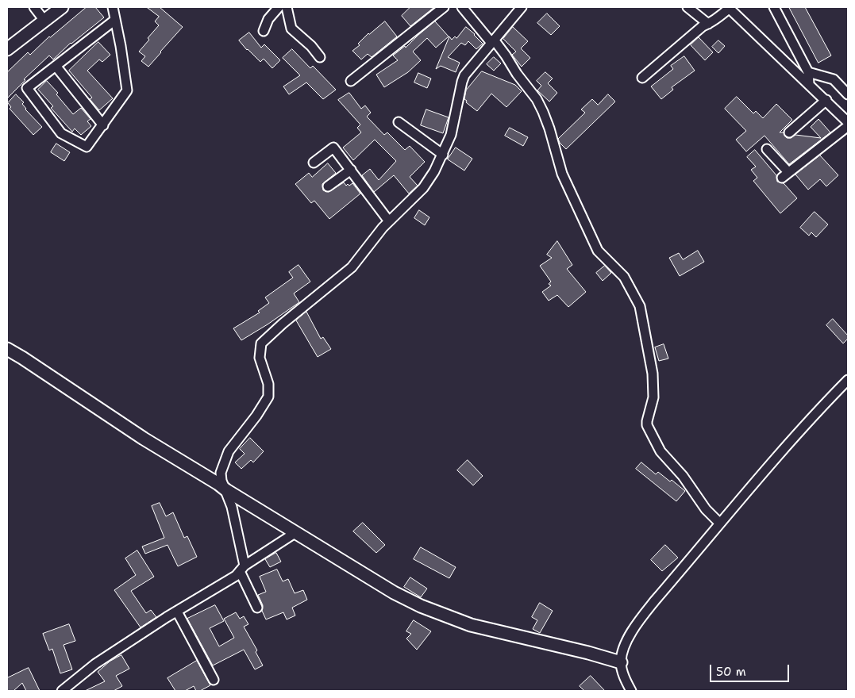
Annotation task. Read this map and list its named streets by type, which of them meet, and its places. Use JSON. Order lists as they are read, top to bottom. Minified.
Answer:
{"scale_bar":"50 m"}
